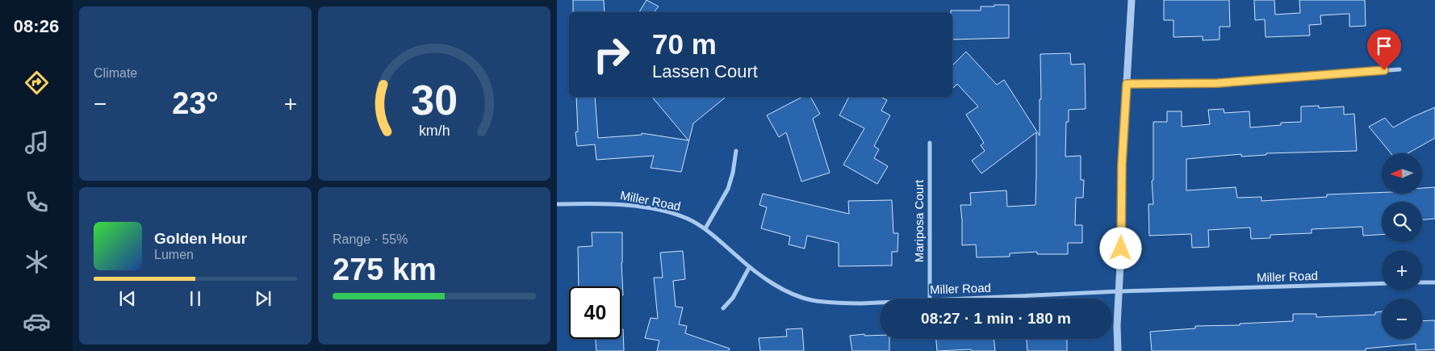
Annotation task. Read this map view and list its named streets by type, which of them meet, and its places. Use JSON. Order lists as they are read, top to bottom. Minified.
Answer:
{"streets":{"street":["Miller Road","Mariposa Court"]},"north":"left","page":{"tabs":"08:26","tile":["Climate",["Range · 55%","275 km"]],"turn":["70 m","Lassen Court"],"heat":["−","23°","+"],"map_buttons":["+","−"],"song":["Golden Hour","Lumen"],"limit":"40","trip":"08:27 · 1 min · 180 m","gauge":["30","km/h"]}}
